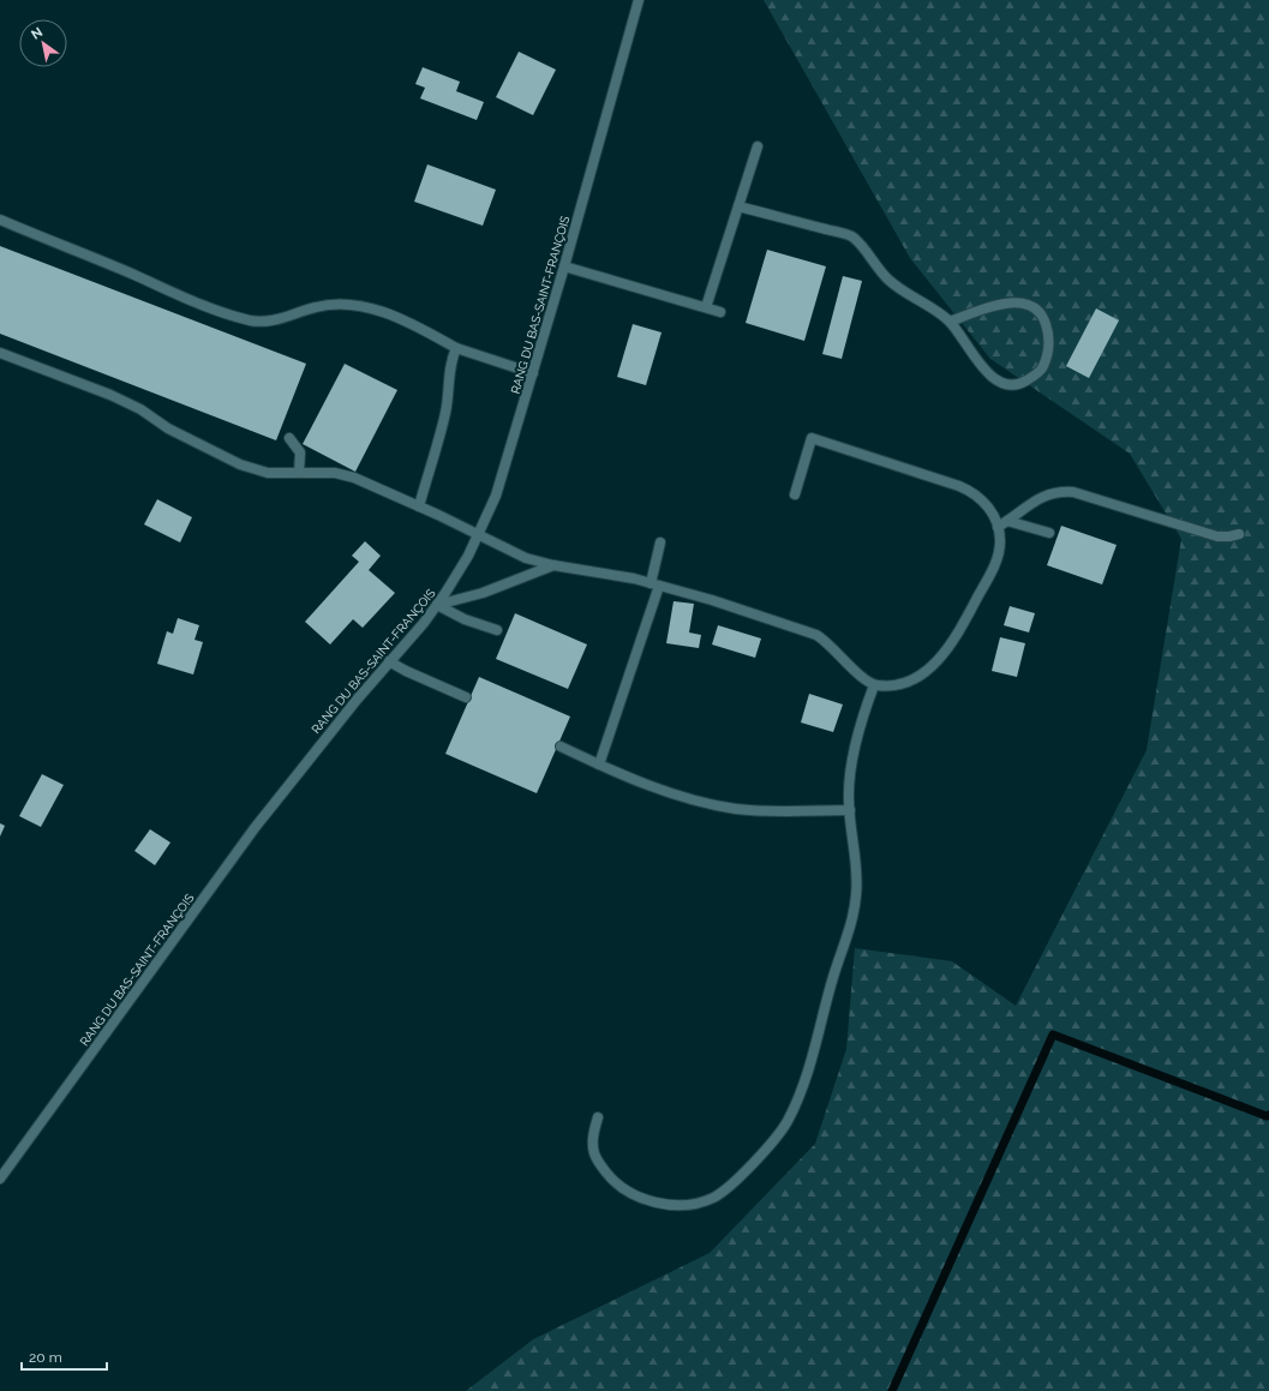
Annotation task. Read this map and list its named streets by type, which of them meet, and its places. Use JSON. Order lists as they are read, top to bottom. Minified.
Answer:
{"streets":{"street":["RANG DU BAS-SAINT-FRANÇOIS"]},"scale_bar":"20 m","north":"top left"}
